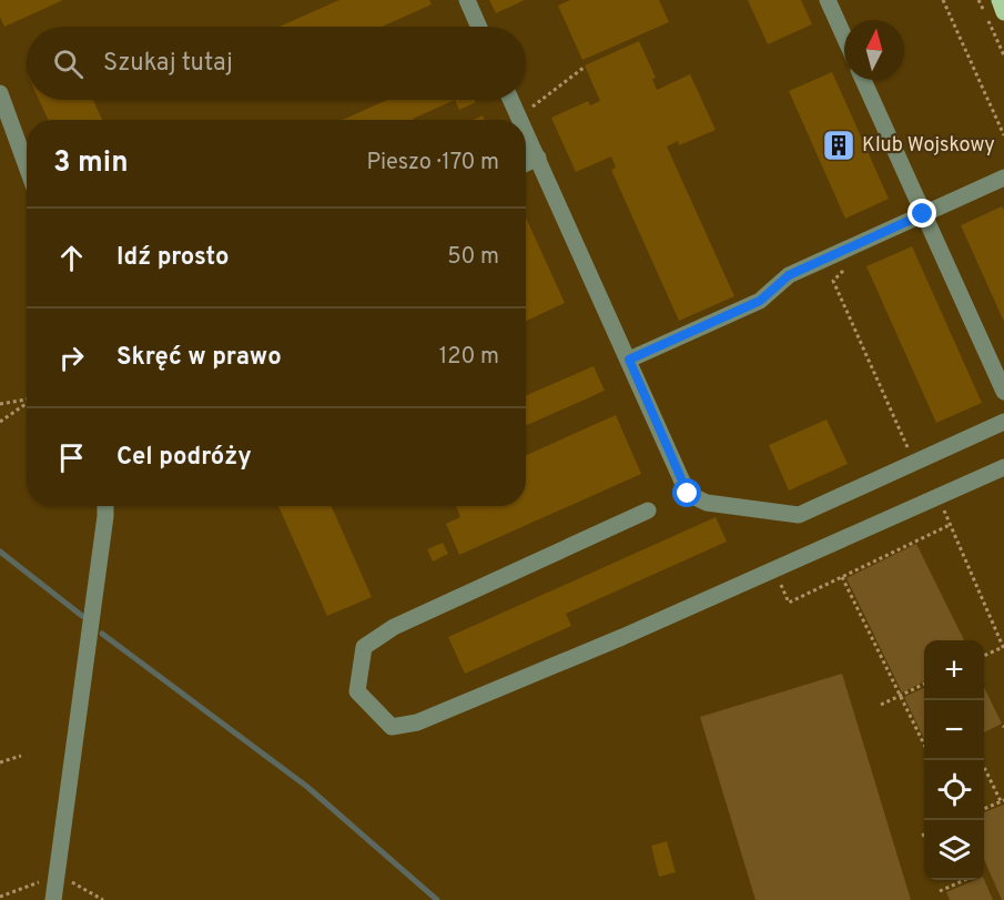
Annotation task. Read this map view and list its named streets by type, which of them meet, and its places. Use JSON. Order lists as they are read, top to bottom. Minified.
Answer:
{"places":{"building":["Klub Wojskowy"]},"north":"top","page":{"search":"Szukaj tutaj","heading":["3 min","Pieszo · 170 m"],"list":[["Idź prosto","50 m"],["Skręć w prawo","120 m"],"Cel podróży"],"map_buttons":["+","−"]}}
